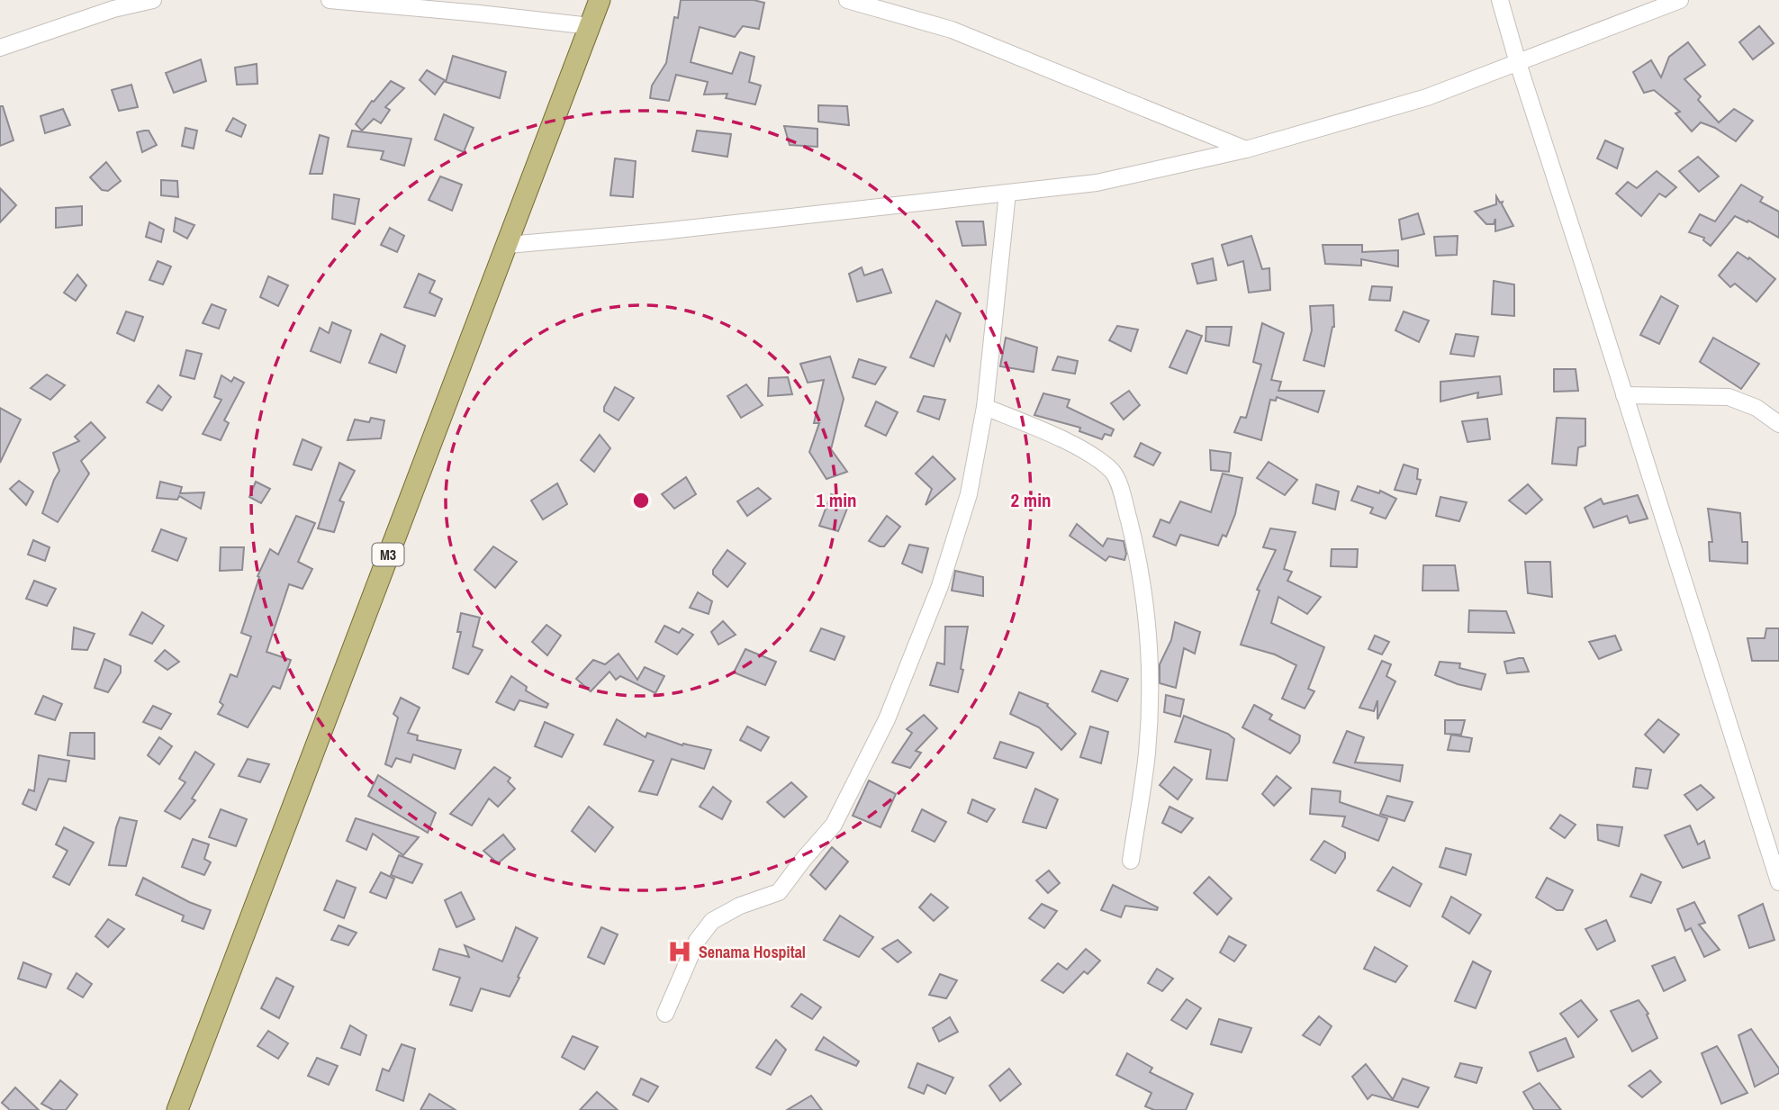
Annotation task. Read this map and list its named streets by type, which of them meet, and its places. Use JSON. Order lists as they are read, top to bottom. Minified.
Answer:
{"streets":{"main road":["M3"]},"places":{"hospital":["Senama Hospital"]},"rings":["1 min","2 min"]}
